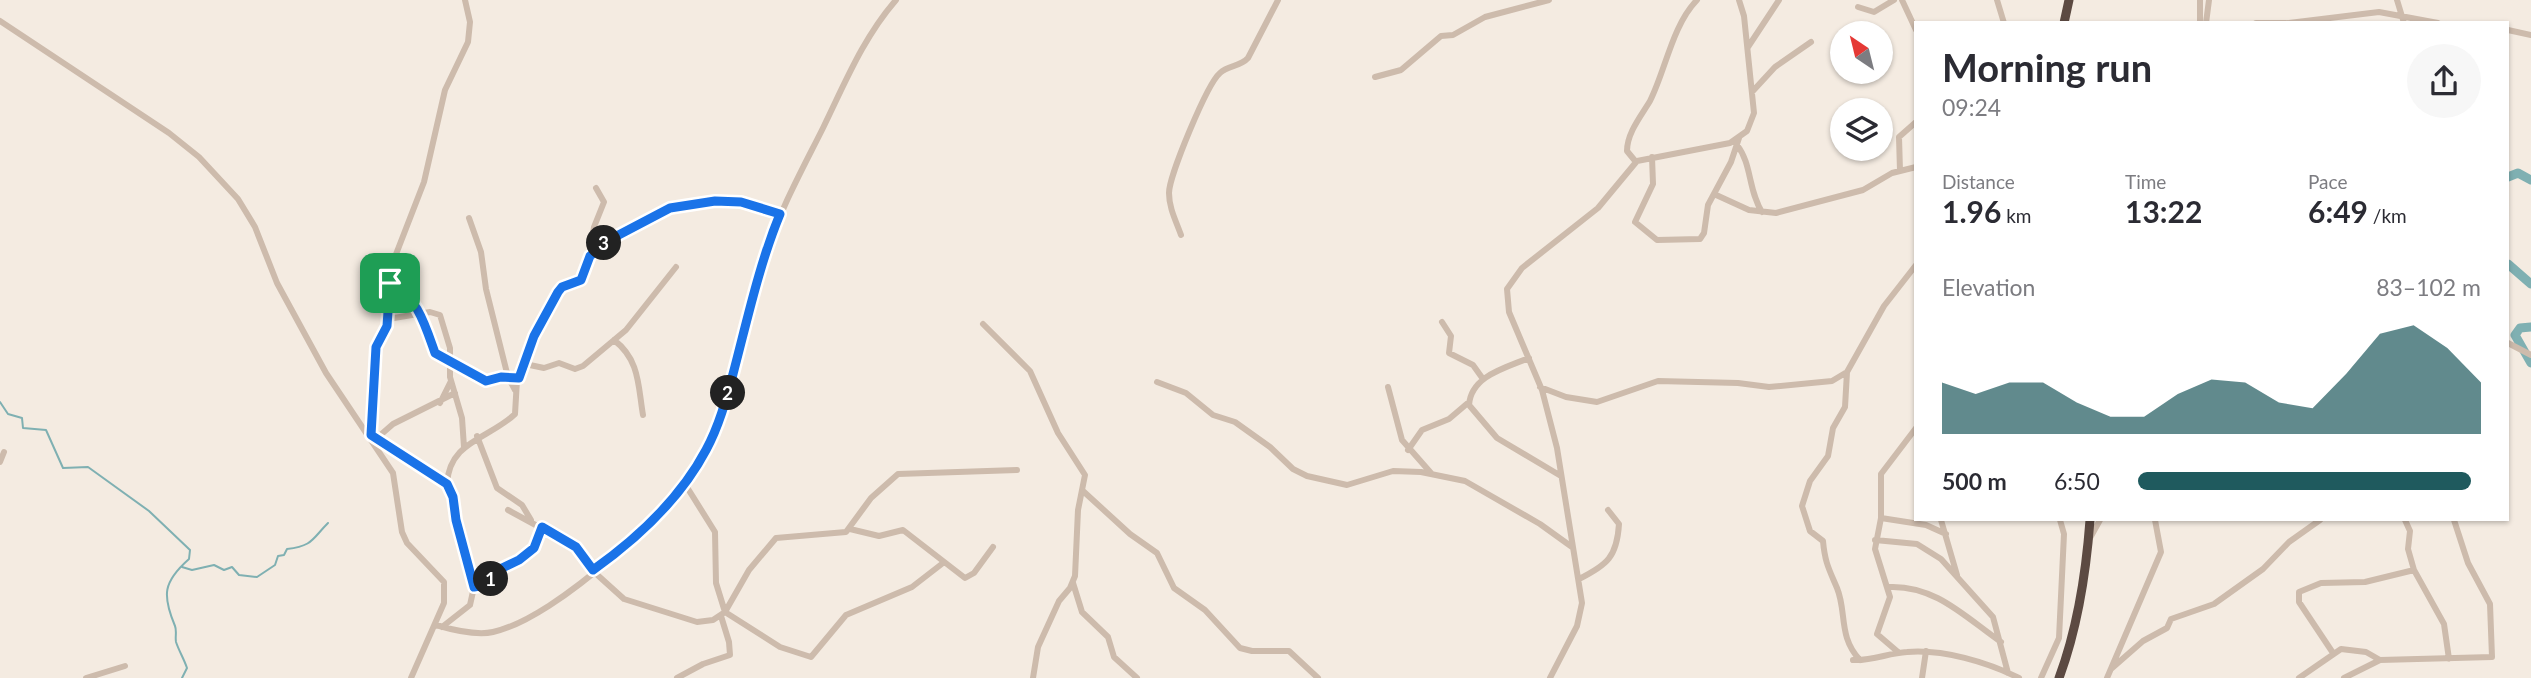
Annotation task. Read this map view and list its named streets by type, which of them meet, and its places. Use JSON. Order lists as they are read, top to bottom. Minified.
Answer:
{"north":"top left","page":{"heading":["Morning run","09:24"],"stats":[["Distance","1.96 km"],["Time","13:22"],["Pace","6:49 /km"]],"pins":["3","2","1"],"chart":["Elevation","83–102 m"],"list":[{"name":"500 m","note":"6:50"}]}}
